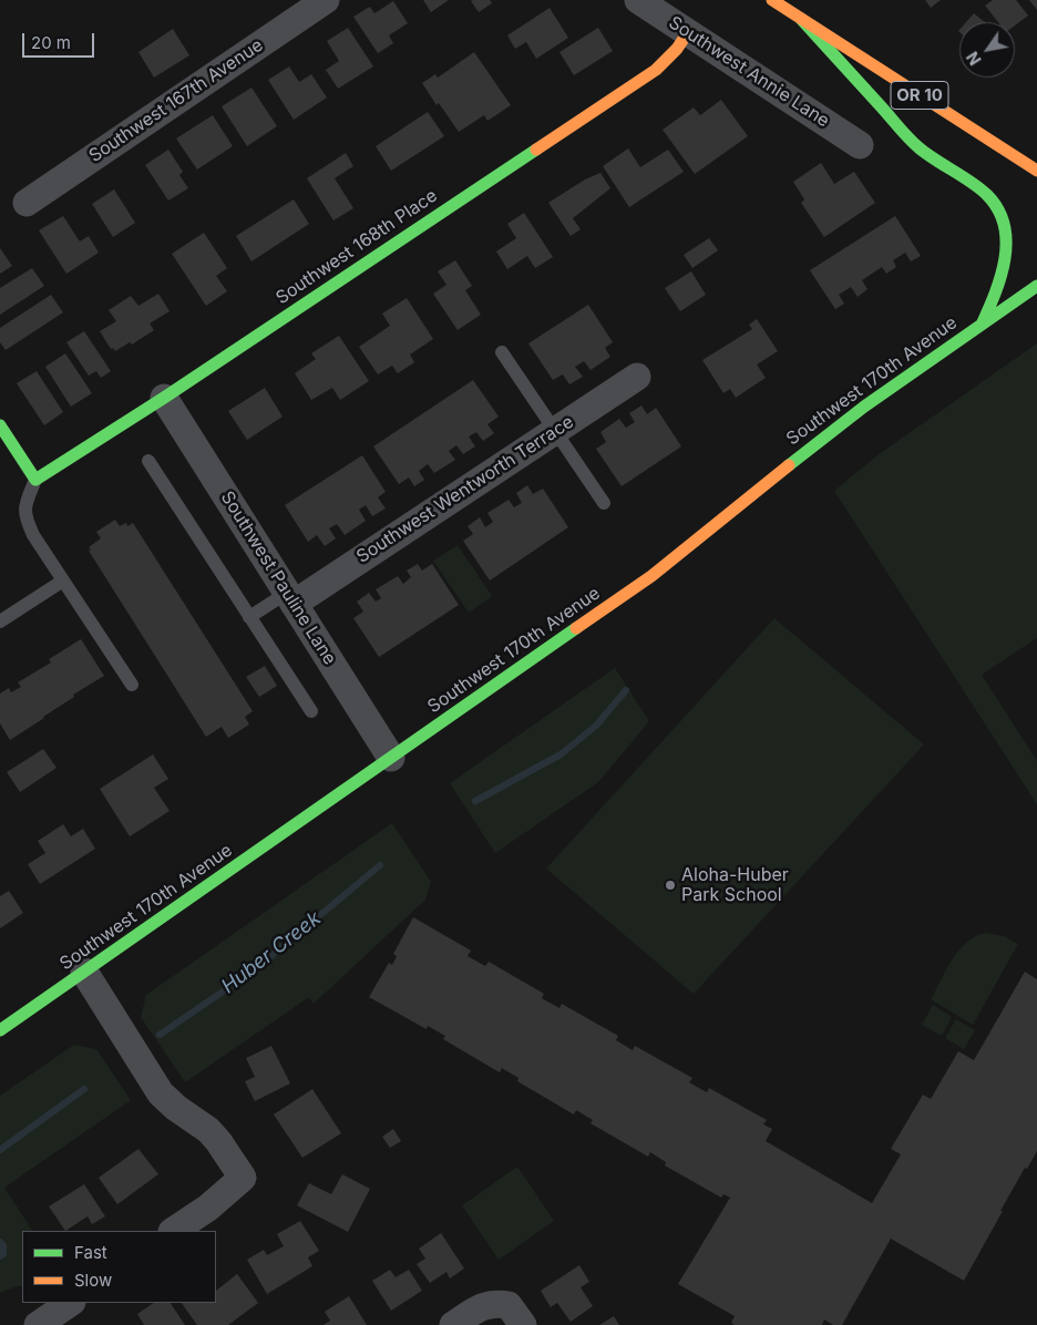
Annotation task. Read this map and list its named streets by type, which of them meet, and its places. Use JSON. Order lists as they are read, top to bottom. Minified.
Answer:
{"streets":{"main road":["OR 10","Southwest 168th Place","Southwest 170th Avenue"],"street":["Southwest Annie Lane","Southwest 167th Avenue","Southwest Wentworth Terrace","Southwest Pauline Lane"]},"crossings":[["Southwest Annie Lane","Southwest 168th Place"],["Southwest 168th Place","Southwest Pauline Lane"],["Southwest 170th Avenue","Southwest Pauline Lane"],["Southwest Wentworth Terrace","Southwest Pauline Lane"]],"water":["Huber Creek"],"places":["Aloha-Huber Park School"],"legend":["Fast","Slow"],"scale_bar":"20 m","north":"bottom left"}
